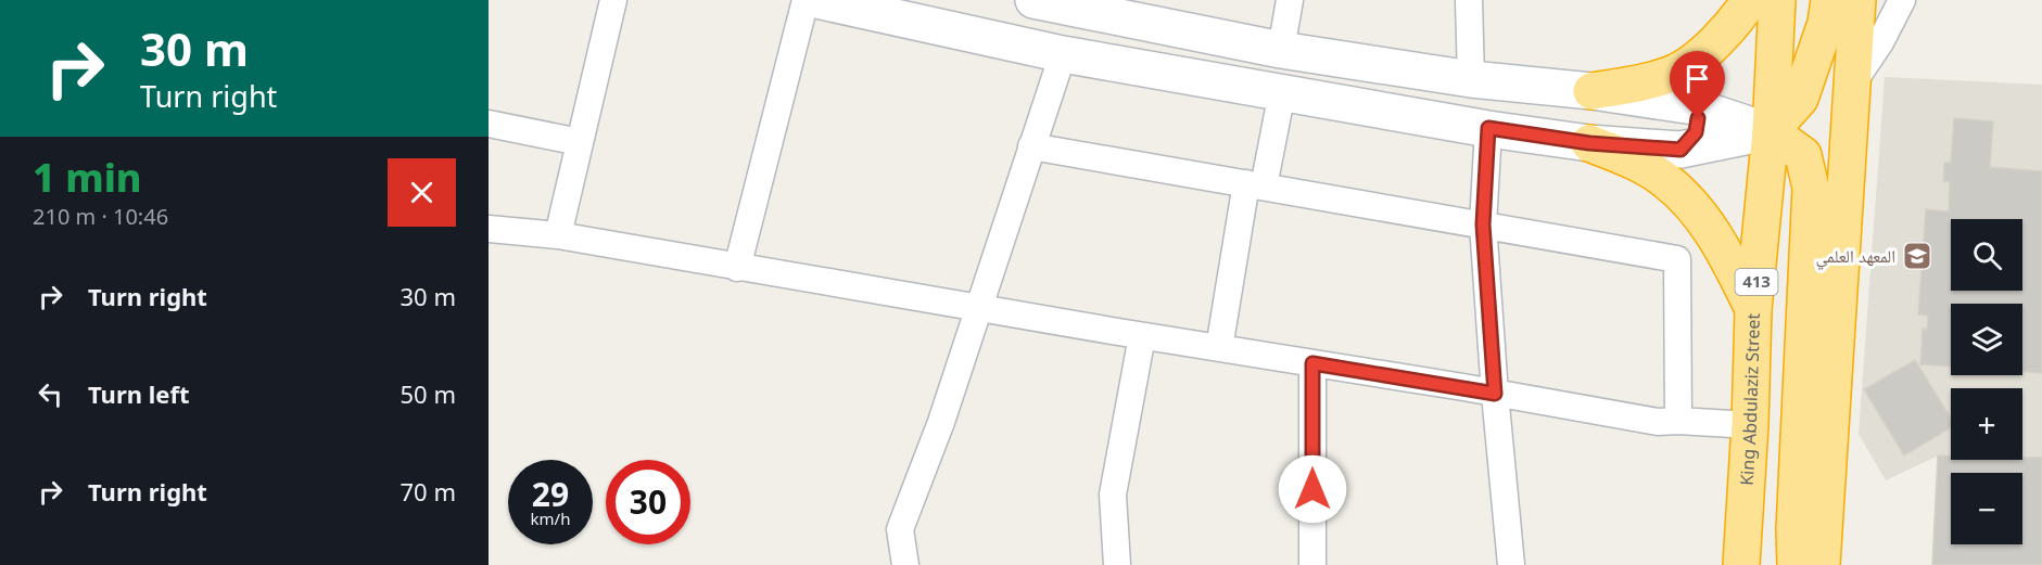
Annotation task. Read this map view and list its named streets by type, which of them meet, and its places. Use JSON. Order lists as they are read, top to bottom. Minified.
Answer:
{"streets":{"highway":["413","King Abdulaziz Street"]},"places":{"school or university":["المعهد العلمي"]},"page":{"turn":["30 m","Turn right"],"heading":["1 min","210 m · 10:46"],"map_buttons":["+","−"],"list":[{"name":"Turn right","value":"30 m"},{"name":"Turn left","value":"50 m"},{"name":"Turn right","value":"70 m"}],"speed":"29 km/h","limit":"30"}}
